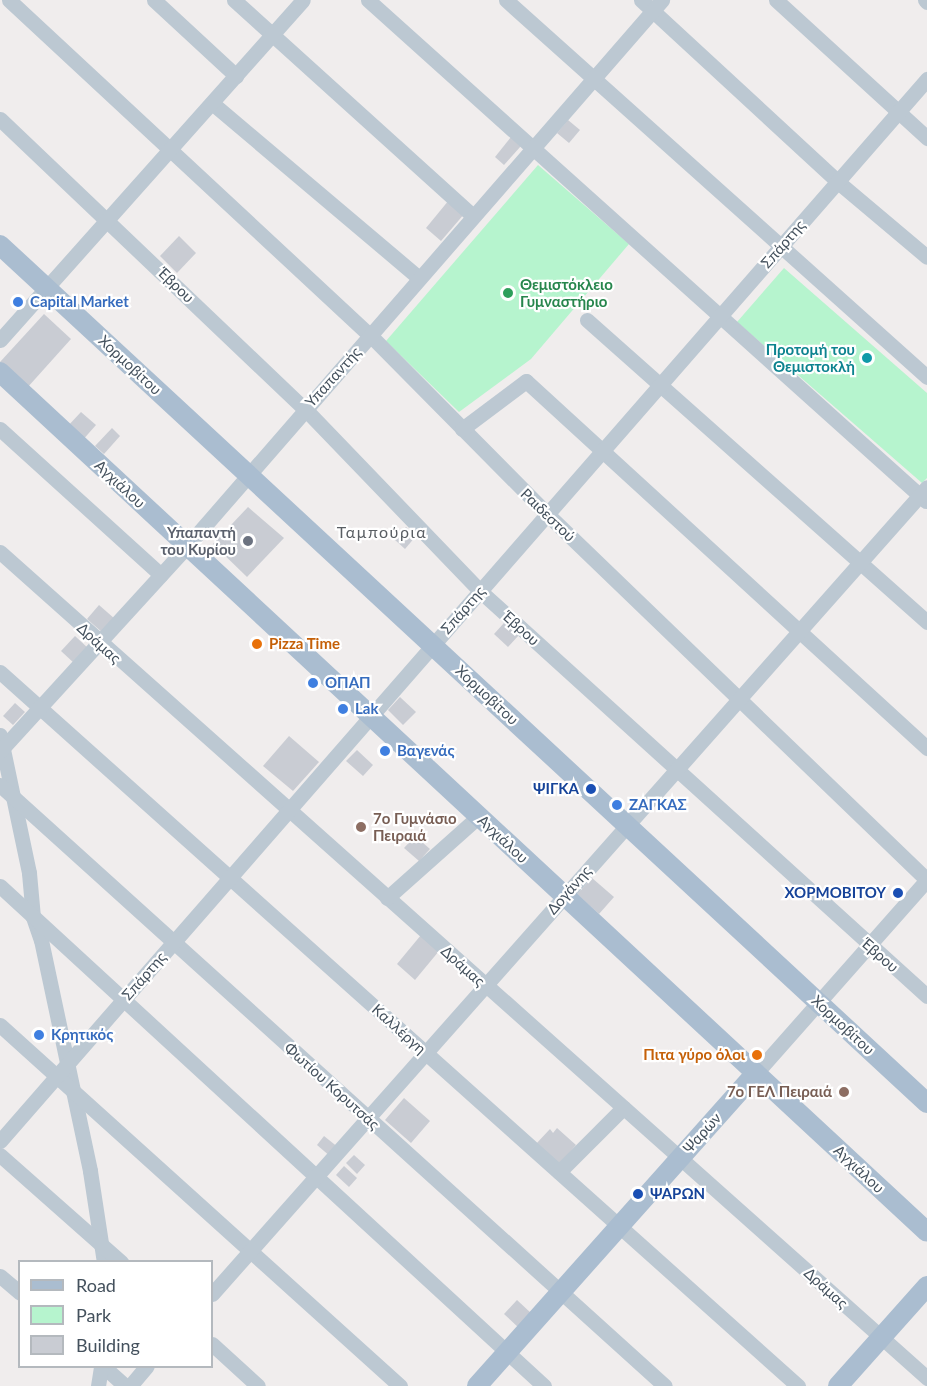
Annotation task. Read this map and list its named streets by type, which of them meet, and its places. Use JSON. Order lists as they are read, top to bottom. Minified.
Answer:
{"streets":{"main road":["Χορμοβίτου","Αγχιάλου","Ψαρών"],"street":["Σπάρτης","Έβρου","Υπαπαντής","Ραιδεστού","Δράμας","Δογάνης","Καλλέργη","Φωτίου Κορυτσάς"]},"crossings":[["Σπάρτης","Έβρου"],["Σπάρτης","Χορμοβίτου"],["Σπάρτης","Αγχιάλου"],["Σπάρτης","Ραιδεστού"],["Σπάρτης","Δράμας"],["Σπάρτης","Καλλέργη"],["Σπάρτης","Φωτίου Κορυτσάς"],["Έβρου","Υπαπαντής"],["Έβρου","Δογάνης"],["Έβρου","Ψαρών"],["Χορμοβίτου","Υπαπαντής"],["Χορμοβίτου","Δογάνης"],["Χορμοβίτου","Ψαρών"],["Υπαπαντής","Αγχιάλου"],["Υπαπαντής","Ραιδεστού"],["Υπαπαντής","Δράμας"],["Υπαπαντής","Καλλέργη"],["Αγχιάλου","Δογάνης"],["Αγχιάλου","Ψαρών"],["Ραιδεστού","Δογάνης"],["Ραιδεστού","Ψαρών"],["Δράμας","Δογάνης"],["Δράμας","Ψαρών"],["Δογάνης","Καλλέργη"],["Δογάνης","Φωτίου Κορυτσάς"],["Καλλέργη","Ψαρών"],["Φωτίου Κορυτσάς","Ψαρών"]],"districts":["Ταμπούρια"],"places":["Θεμιστόκλειο Γυμναστήριο","Capital Market","Προτομή του Θεμιστοκλή","Υπαπαντή του Κυρίου","Pizza Time","ΟΠΑΠ","Lak","Βαγενάς","ΨΙΓΚΑ","ΖΑΓΚΑΣ","7ο Γυμνάσιο Πειραιά","ΧΟΡΜΟΒΙΤΟΥ","Κρητικός","Πιτα γύρο όλοι","7ο ΓΕΛ Πειραιά","ΨΑΡΩΝ"],"legend":["Road","Park","Building"]}
